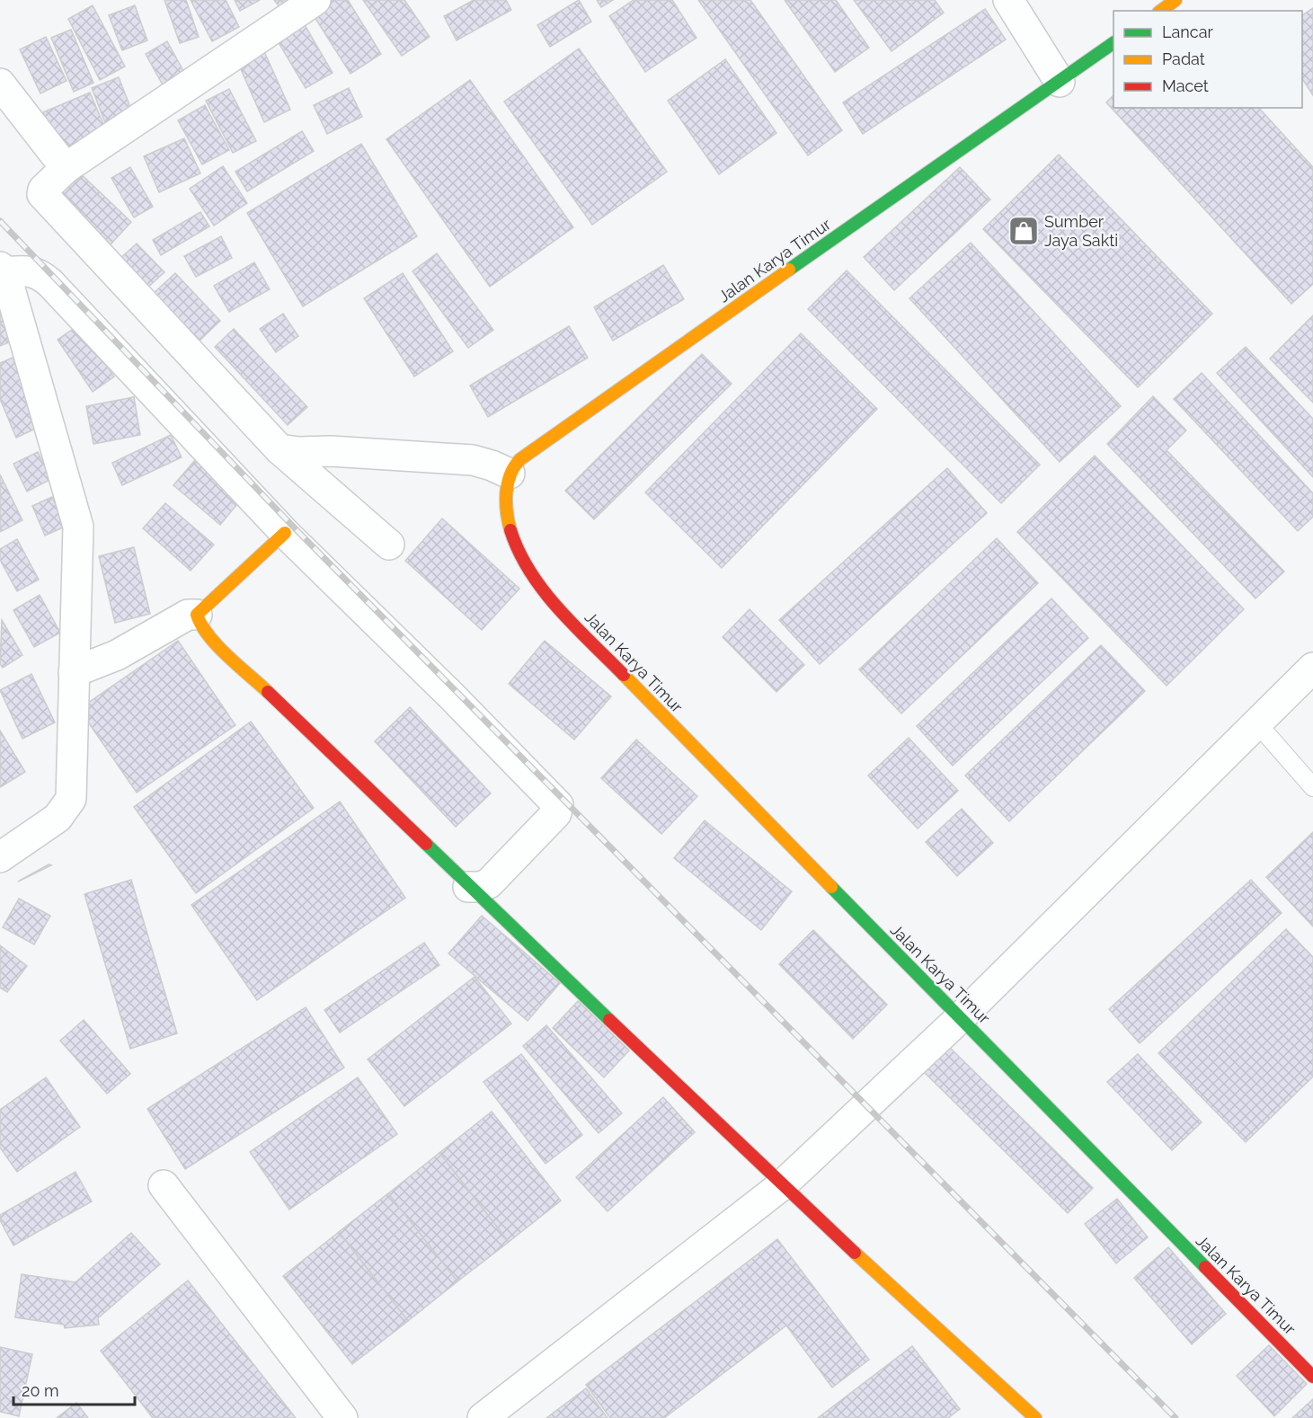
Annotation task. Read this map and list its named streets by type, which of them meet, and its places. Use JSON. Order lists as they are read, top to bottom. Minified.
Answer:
{"streets":{"street":["Jalan Karya Timur"]},"places":{"shop":["Sumber Jaya Sakti"]},"legend":["Lancar","Padat","Macet"],"scale_bar":"20 m"}
